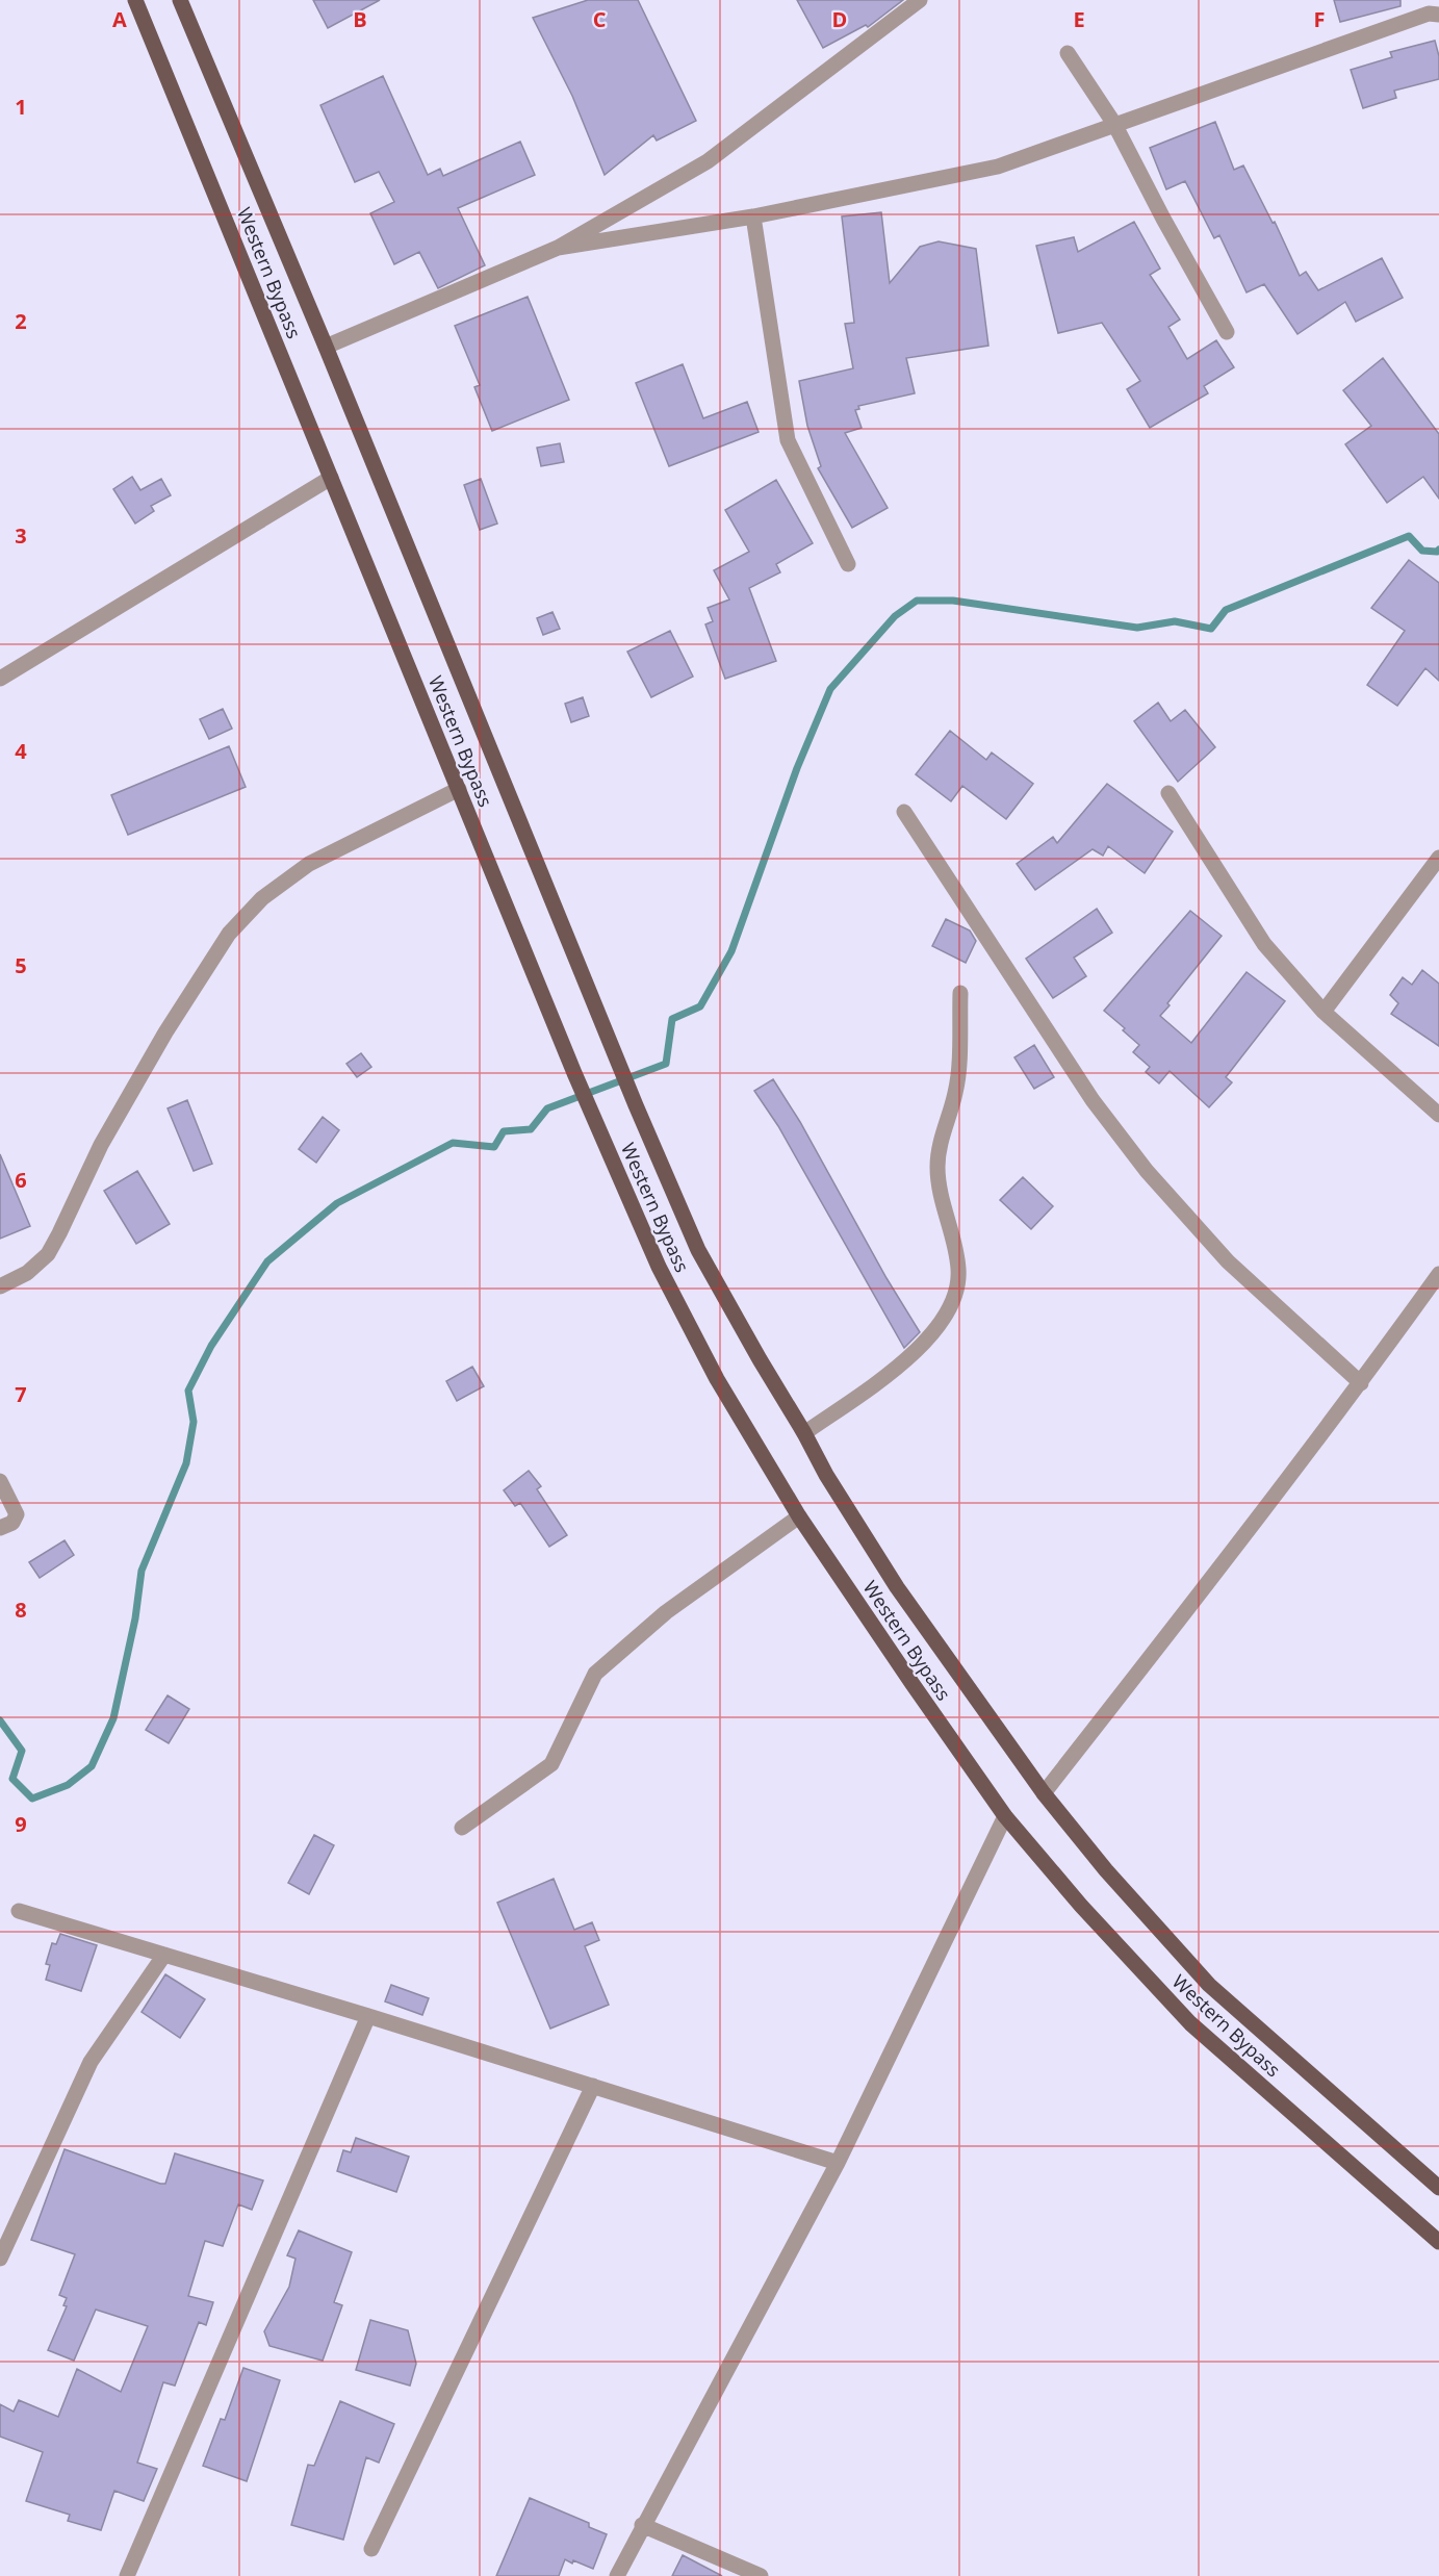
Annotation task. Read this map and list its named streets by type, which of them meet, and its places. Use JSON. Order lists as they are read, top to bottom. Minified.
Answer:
{"streets":{"main road":["Western Bypass"]},"grid":{"columns":["A","B","C","D","E","F"],"rows":["1","2","3","4","5","6","7","8","9"]}}
